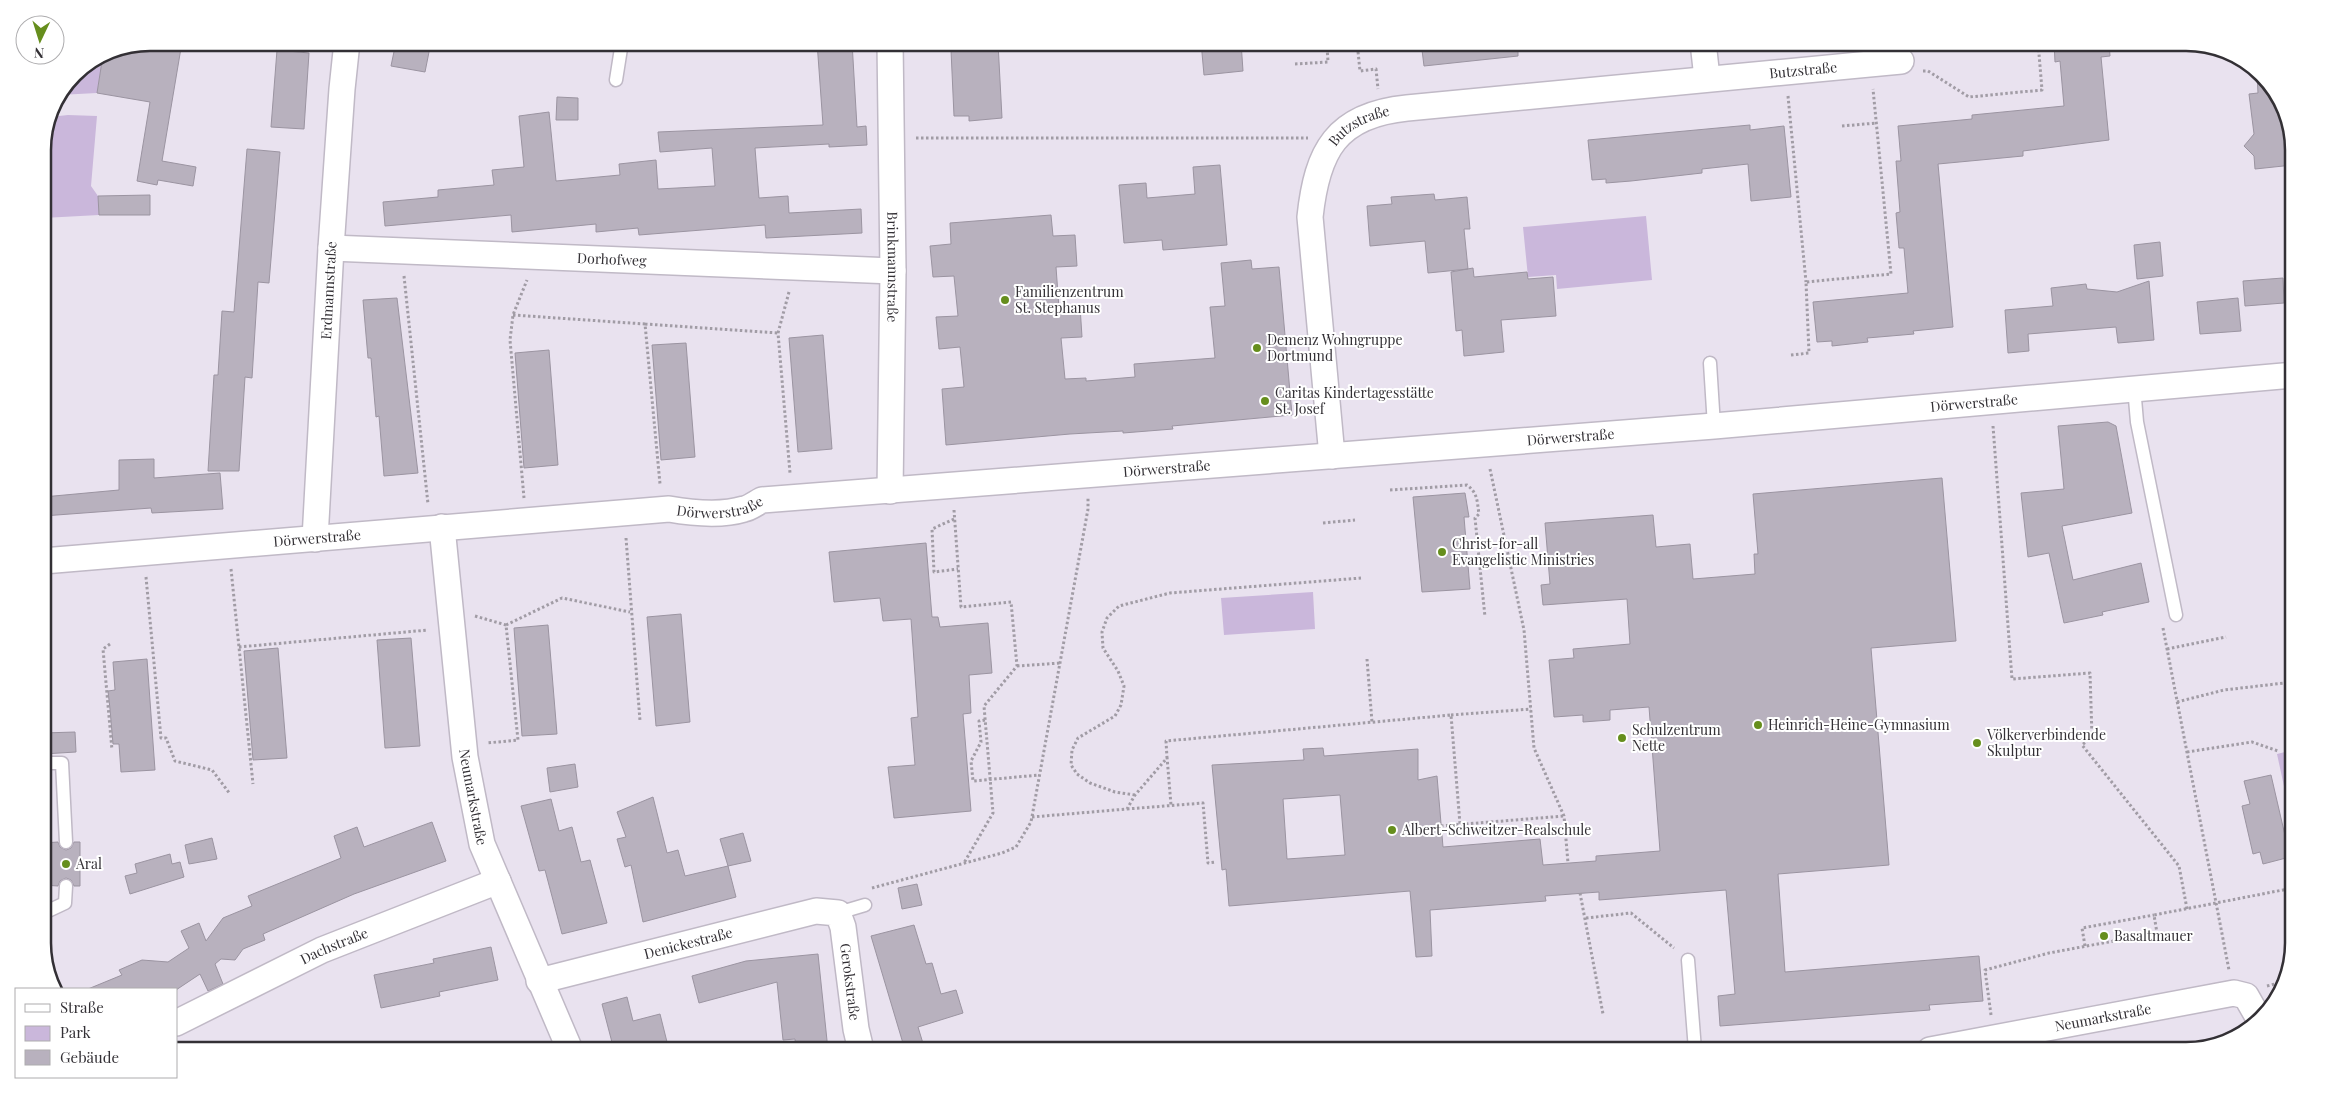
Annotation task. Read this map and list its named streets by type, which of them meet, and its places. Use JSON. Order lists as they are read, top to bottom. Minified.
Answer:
{"streets":{"street":["Butzstraße","Dorhofweg","Brinkmannstraße","Erdmannstraße","Dörwerstraße","Neumarkstraße","Denickestraße","Dachstraße","Gerokstraße"]},"crossings":[["Butzstraße","Dörwerstraße"],["Dorhofweg","Brinkmannstraße"],["Dorhofweg","Erdmannstraße"],["Brinkmannstraße","Dörwerstraße"],["Erdmannstraße","Dörwerstraße"],["Dörwerstraße","Neumarkstraße"],["Neumarkstraße","Denickestraße"],["Neumarkstraße","Dachstraße"],["Denickestraße","Gerokstraße"]],"places":["Familienzentrum St. Stephanus","Demenz Wohngruppe Dortmund","Caritas Kindertagesstätte St. Josef","Christ-for-all Evangelistic Ministries","Heinrich-Heine-Gymnasium","Schulzentrum Nette","Völkerverbindende Skulptur","Albert-Schweitzer-Realschule","Aral","Basaltmauer"],"legend":["Straße","Park","Gebäude"],"north":"bottom"}
